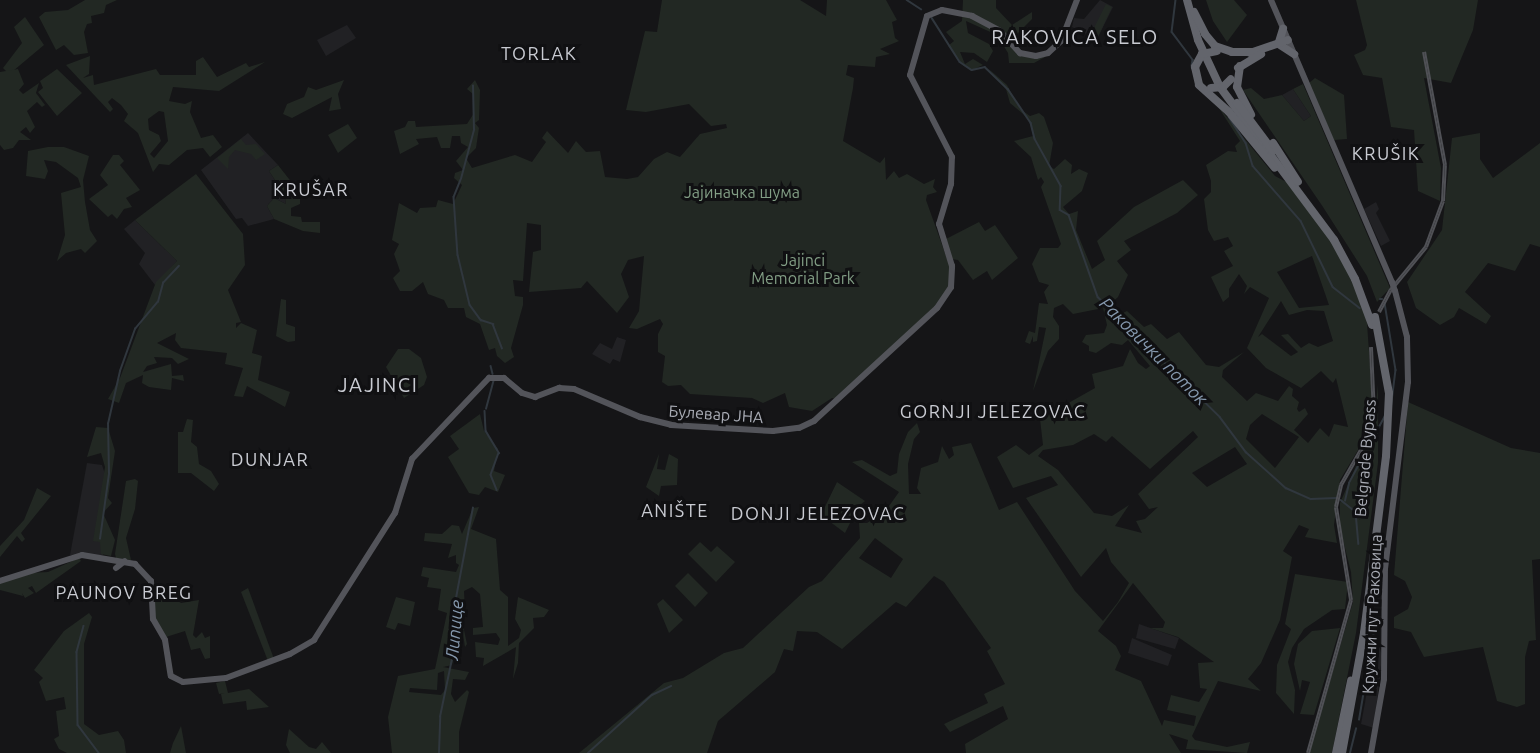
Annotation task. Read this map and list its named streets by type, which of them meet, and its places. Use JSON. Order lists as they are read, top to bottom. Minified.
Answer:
{"streets":{"highway":["Belgrade Bypass"],"main road":["Булевар ЈНА","Кружни пут Раковица"]},"districts":["RAKOVICA SELO","TORLAK","KRUŠIK","KRUŠAR","JAJINCI","GORNJI JELEZOVAC","DUNJAR","ANIŠTE","DONJI JELEZOVAC","PAUNOV BREG"],"water":["Раковички поток","Липице"],"parks":["Јајиначка шума","Jajinci Memorial Park"]}
